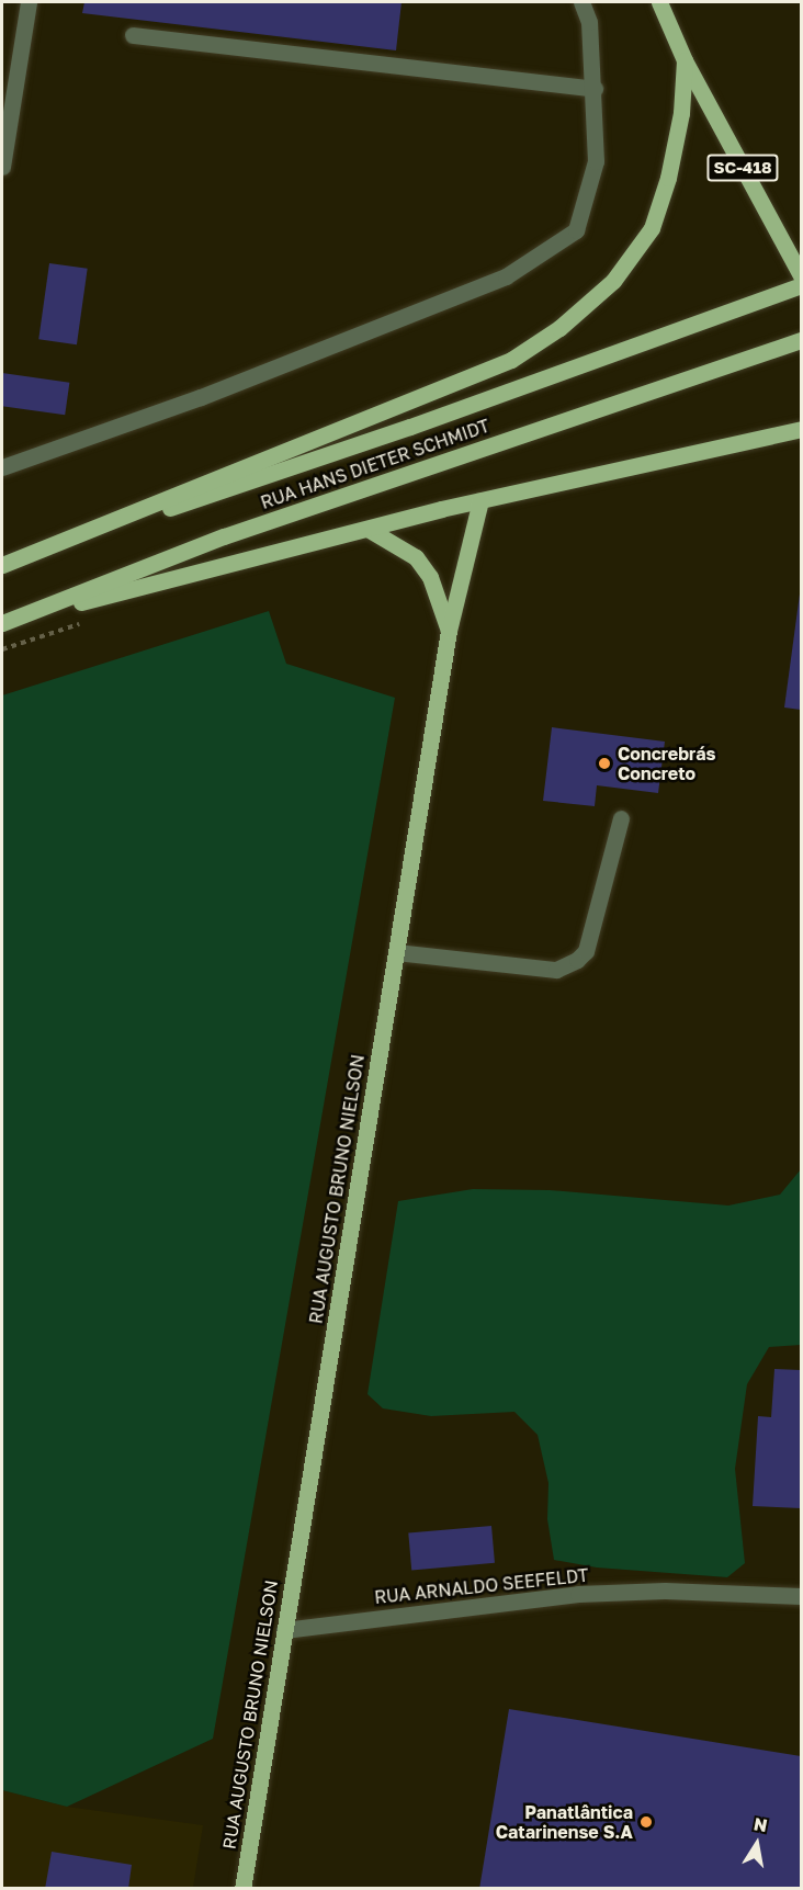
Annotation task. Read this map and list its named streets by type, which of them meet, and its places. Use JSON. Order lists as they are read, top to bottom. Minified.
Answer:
{"streets":{"main road":["SC-418","RUA HANS DIETER SCHMIDT","RUA AUGUSTO BRUNO NIELSON"],"street":["RUA ARNALDO SEEFELDT"]},"crossings":[["RUA AUGUSTO BRUNO NIELSON","RUA ARNALDO SEEFELDT"]],"places":["Concrebrás Concreto","Panatlântica Catarinense S.A"],"north":"top"}
